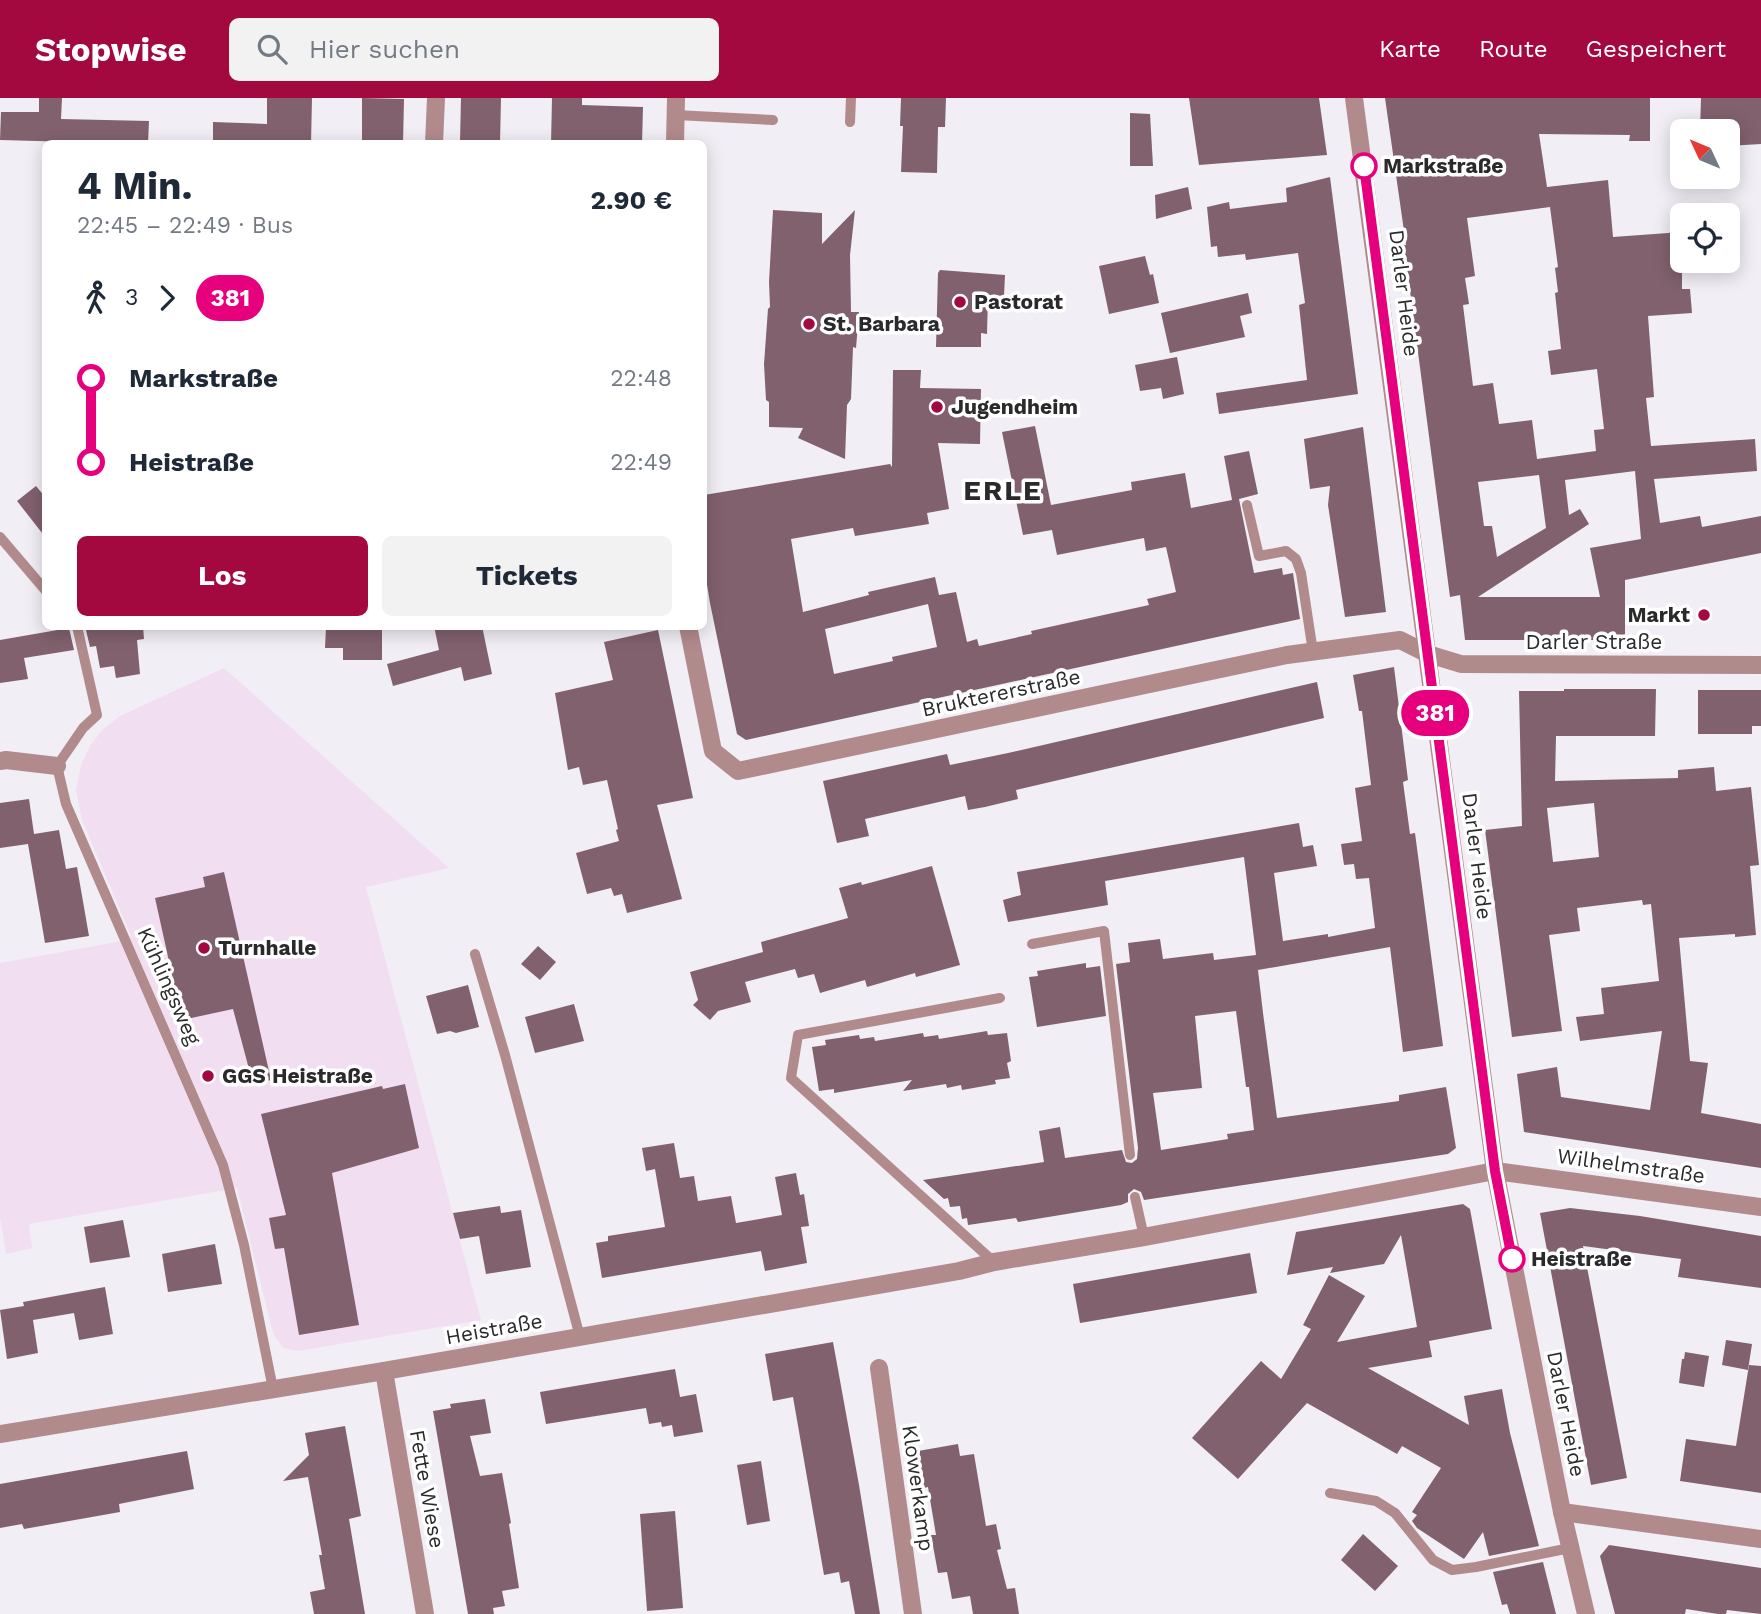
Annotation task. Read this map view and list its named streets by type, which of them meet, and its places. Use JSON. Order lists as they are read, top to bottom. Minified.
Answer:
{"streets":{"street":["Darler Heide","Darler Straße","Bruktererstraße","Wilhelmstraße","Heistraße","Klowerkamp","Fette Wiese"],"lane":["Kühlingsweg"]},"crossings":[["Darler Heide","Darler Straße"],["Darler Heide","Bruktererstraße"],["Darler Heide","Wilhelmstraße"],["Darler Heide","Heistraße"],["Darler Straße","Bruktererstraße"],["Kühlingsweg","Heistraße"],["Wilhelmstraße","Heistraße"],["Heistraße","Fette Wiese"]],"districts":["ERLE"],"places":["Markstraße","Pastorat","St. Barbara","Jugendheim","Markt","Turnhalle","GGS Heistraße","Heistraße"],"lines":["bus line 381"],"north":"top left","page":{"header":"Stopwise","search":"Hier suchen","nav":["Karte","Route","Gespeichert"],"on_map":"381","heading":["4 Min.","22:45 – 22:49 · Bus","2.90 €"],"legs":["3","381"],"list":[{"name":"Markstraße","value":"22:48"},{"name":"Heistraße","value":"22:49"}],"buttons":["Los","Tickets"]}}
